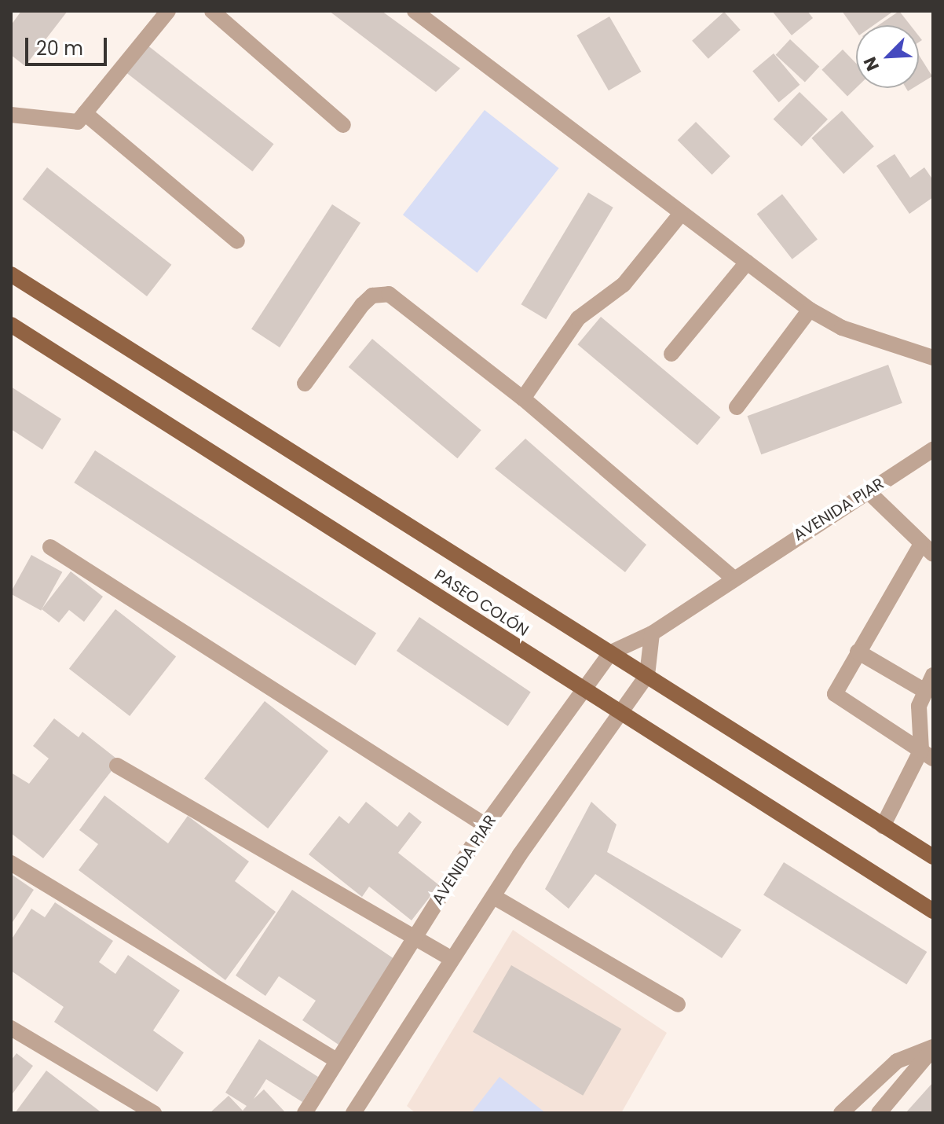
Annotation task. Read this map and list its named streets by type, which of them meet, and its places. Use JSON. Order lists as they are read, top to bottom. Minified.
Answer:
{"streets":{"main road":["PASEO COLÓN"],"street":["AVENIDA PIAR"]},"crossings":[["AVENIDA PIAR","PASEO COLÓN"]],"scale_bar":"20 m","north":"bottom left"}
